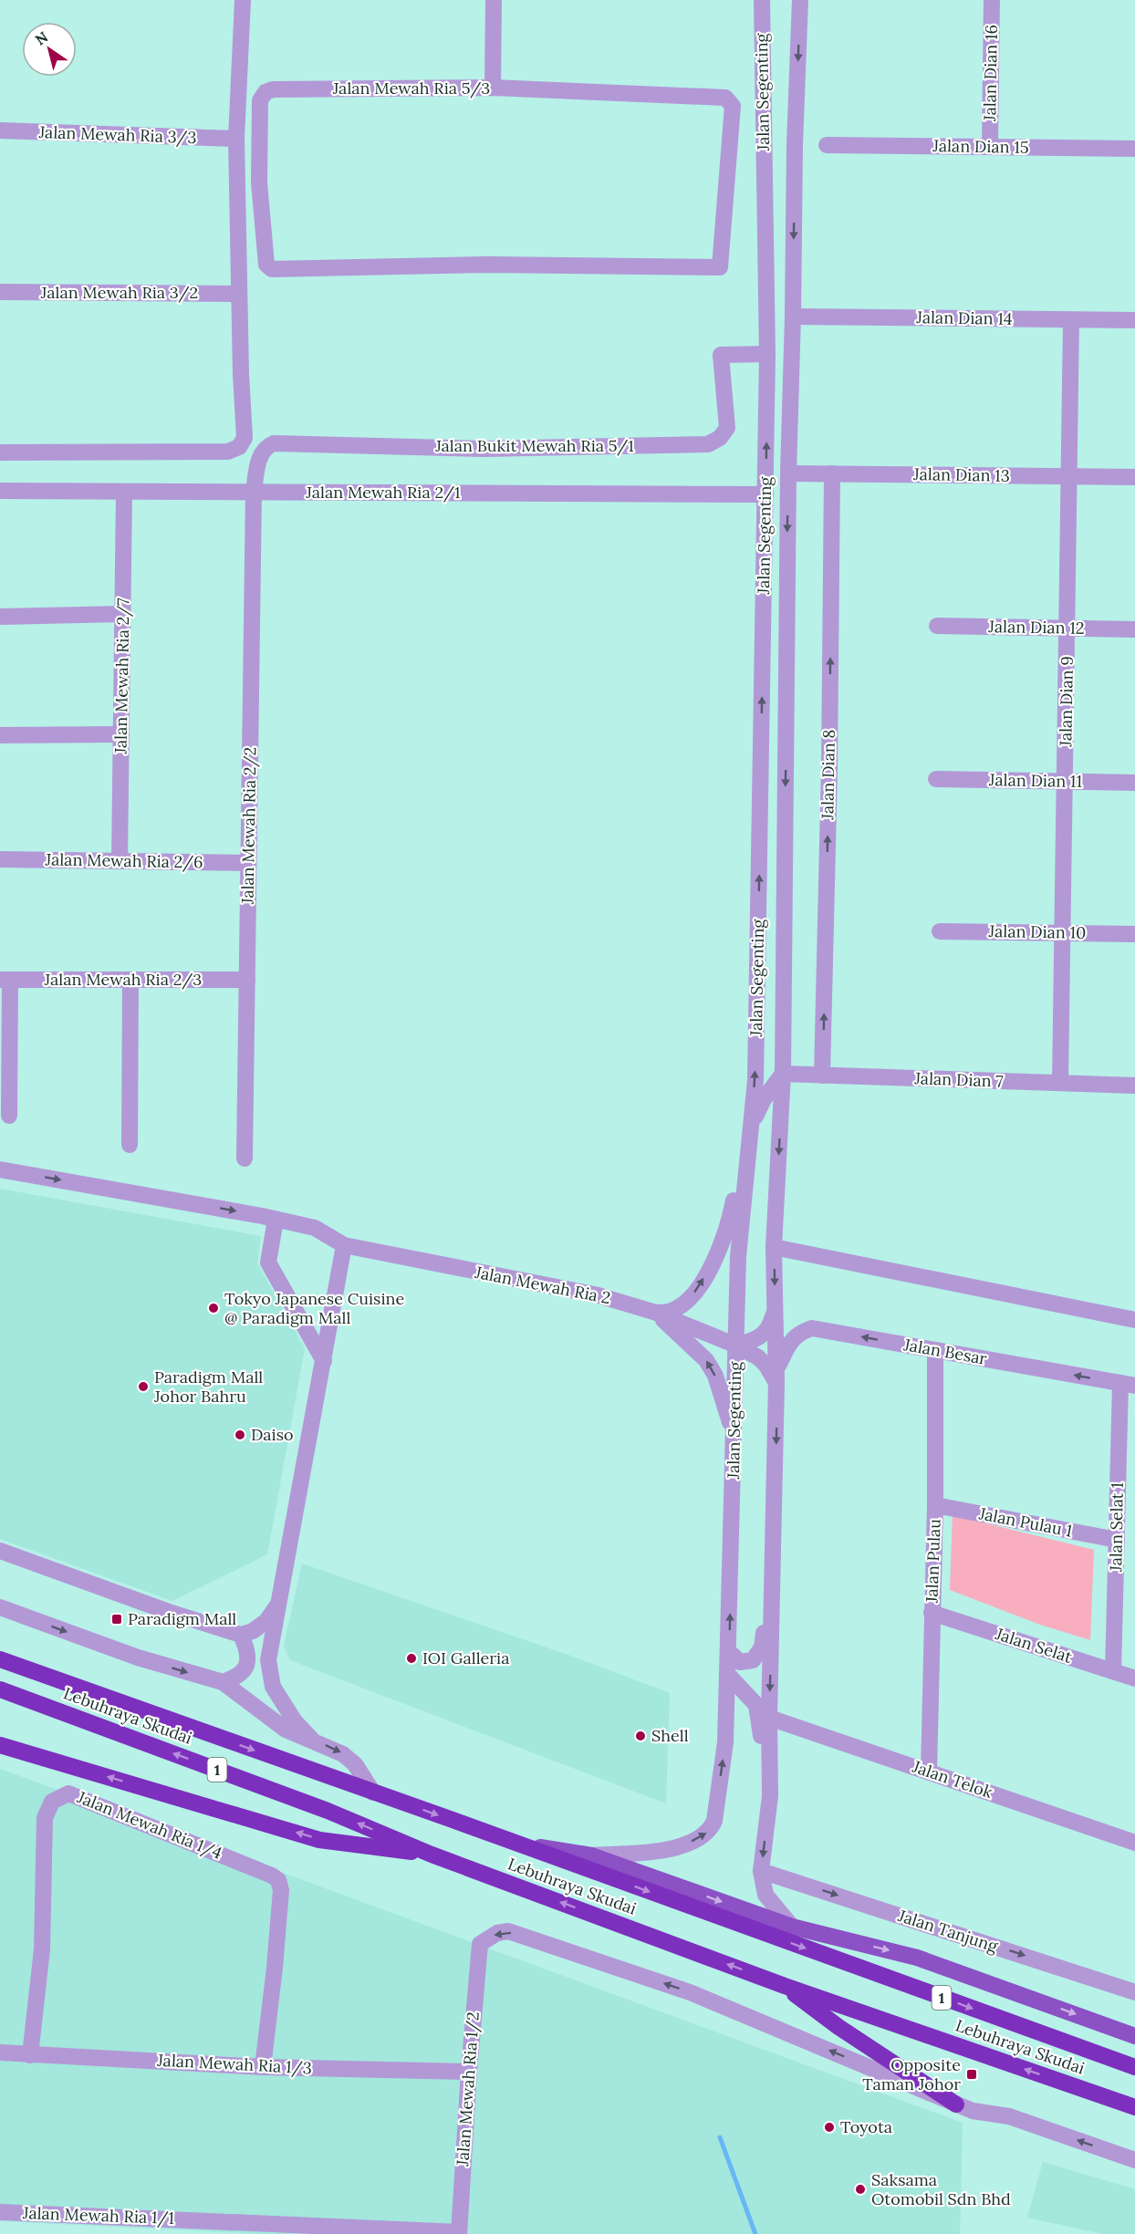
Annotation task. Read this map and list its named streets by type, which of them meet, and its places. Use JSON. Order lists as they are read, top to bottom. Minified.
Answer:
{"streets":{"highway":["Lebuhraya Skudai","1"],"street":["Jalan Dian 16","Jalan Mewah Ria 5/3","Jalan Segenting","Jalan Mewah Ria 3/3","Jalan Dian 15","Jalan Mewah Ria 3/2","Jalan Dian 14","Jalan Bukit Mewah Ria 5/1","Jalan Dian 13","Jalan Mewah Ria 2/1","Jalan Dian 12","Jalan Mewah Ria 2/7","Jalan Dian 9","Jalan Dian 8","Jalan Dian 11","Jalan Mewah Ria 2/2","Jalan Mewah Ria 2/6","Jalan Dian 10","Jalan Mewah Ria 2/3","Jalan Dian 7","Jalan Mewah Ria 2","Jalan Besar","Jalan Pulau 1","Jalan Selat 1","Jalan Pulau","Jalan Selat","Jalan Telok","Jalan Mewah Ria 1/4","Jalan Tanjung","Jalan Mewah Ria 1/3","Jalan Mewah Ria 1/2","Jalan Mewah Ria 1/1"]},"crossings":[["Jalan Dian 16","Jalan Dian 15"],["Jalan Segenting","Jalan Dian 14"],["Jalan Segenting","Jalan Bukit Mewah Ria 5/1"],["Jalan Segenting","Jalan Dian 13"],["Jalan Segenting","Jalan Mewah Ria 2/1"],["Jalan Segenting","Jalan Dian 7"],["Jalan Segenting","Jalan Mewah Ria 2"],["Jalan Segenting","Jalan Besar"],["Jalan Segenting","Jalan Telok"],["Jalan Segenting","Jalan Tanjung"],["Jalan Dian 14","Jalan Dian 9"],["Jalan Bukit Mewah Ria 5/1","Jalan Mewah Ria 2/1"],["Jalan Bukit Mewah Ria 5/1","Jalan Mewah Ria 2/2"],["Jalan Dian 13","Jalan Dian 9"],["Jalan Dian 13","Jalan Dian 8"],["Jalan Mewah Ria 2/1","Jalan Mewah Ria 2/7"],["Jalan Mewah Ria 2/1","Jalan Mewah Ria 2/2"],["Jalan Dian 12","Jalan Dian 9"],["Jalan Mewah Ria 2/7","Jalan Mewah Ria 2/6"],["Jalan Dian 9","Jalan Dian 11"],["Jalan Dian 9","Jalan Dian 10"],["Jalan Dian 9","Jalan Dian 7"],["Jalan Dian 8","Jalan Dian 7"],["Jalan Mewah Ria 2/2","Jalan Mewah Ria 2/6"],["Jalan Mewah Ria 2/2","Jalan Mewah Ria 2/3"],["Jalan Mewah Ria 2","Jalan Besar"],["Jalan Besar","Jalan Selat 1"],["Jalan Besar","Jalan Pulau"],["Jalan Pulau 1","Jalan Selat 1"],["Jalan Pulau 1","Jalan Pulau"],["Jalan Selat 1","Jalan Selat"],["Jalan Pulau","Jalan Selat"],["Jalan Pulau","Jalan Telok"],["Jalan Mewah Ria 1/4","Jalan Mewah Ria 1/3"],["Jalan Mewah Ria 1/3","Jalan Mewah Ria 1/2"],["Jalan Mewah Ria 1/2","Jalan Mewah Ria 1/1"]],"one_way":["Jalan Dian 8","Jalan Tanjung"],"places":{"other":["Tokyo Japanese Cuisine @ Paradigm Mall","Paradigm Mall Johor Bahru","Daiso","IOI Galleria","Shell","Toyota","Saksama Otomobil Sdn Bhd"],"transit":["Paradigm Mall","Opposite Taman Johor"]},"north":"top left"}
